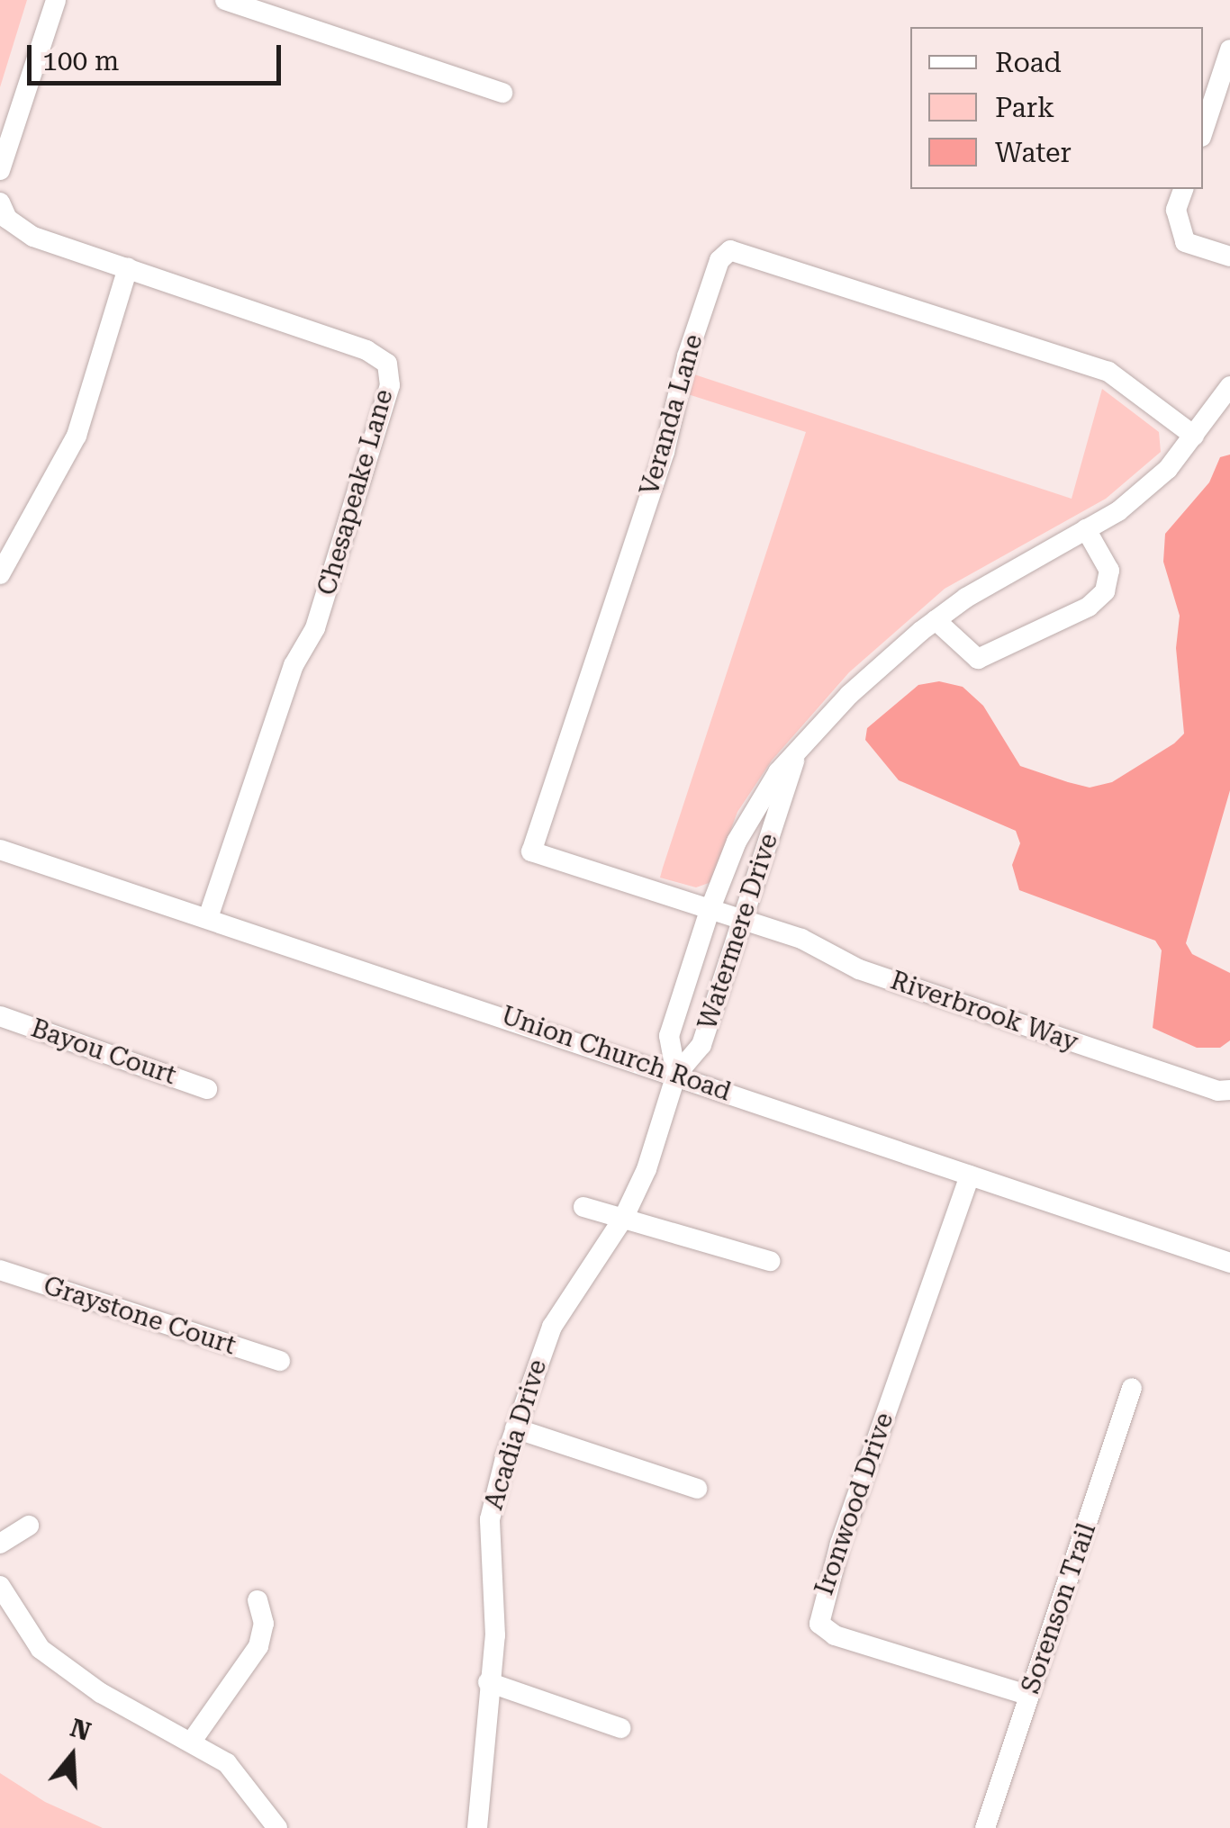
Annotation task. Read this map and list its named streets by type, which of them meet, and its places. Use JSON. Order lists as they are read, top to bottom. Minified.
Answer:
{"streets":{"street":["Veranda Lane","Chesapeake Lane","Watermere Drive","Riverbrook Way","Bayou Court","Union Church Road","Graystone Court","Acadia Drive","Ironwood Drive","Sorenson Trail"]},"crossings":[["Veranda Lane","Watermere Drive"],["Veranda Lane","Riverbrook Way"],["Chesapeake Lane","Union Church Road"],["Watermere Drive","Riverbrook Way"],["Watermere Drive","Union Church Road"],["Watermere Drive","Acadia Drive"],["Union Church Road","Acadia Drive"],["Union Church Road","Ironwood Drive"],["Ironwood Drive","Sorenson Trail"]],"legend":["Road","Park","Water"],"scale_bar":"100 m","north":"top"}
